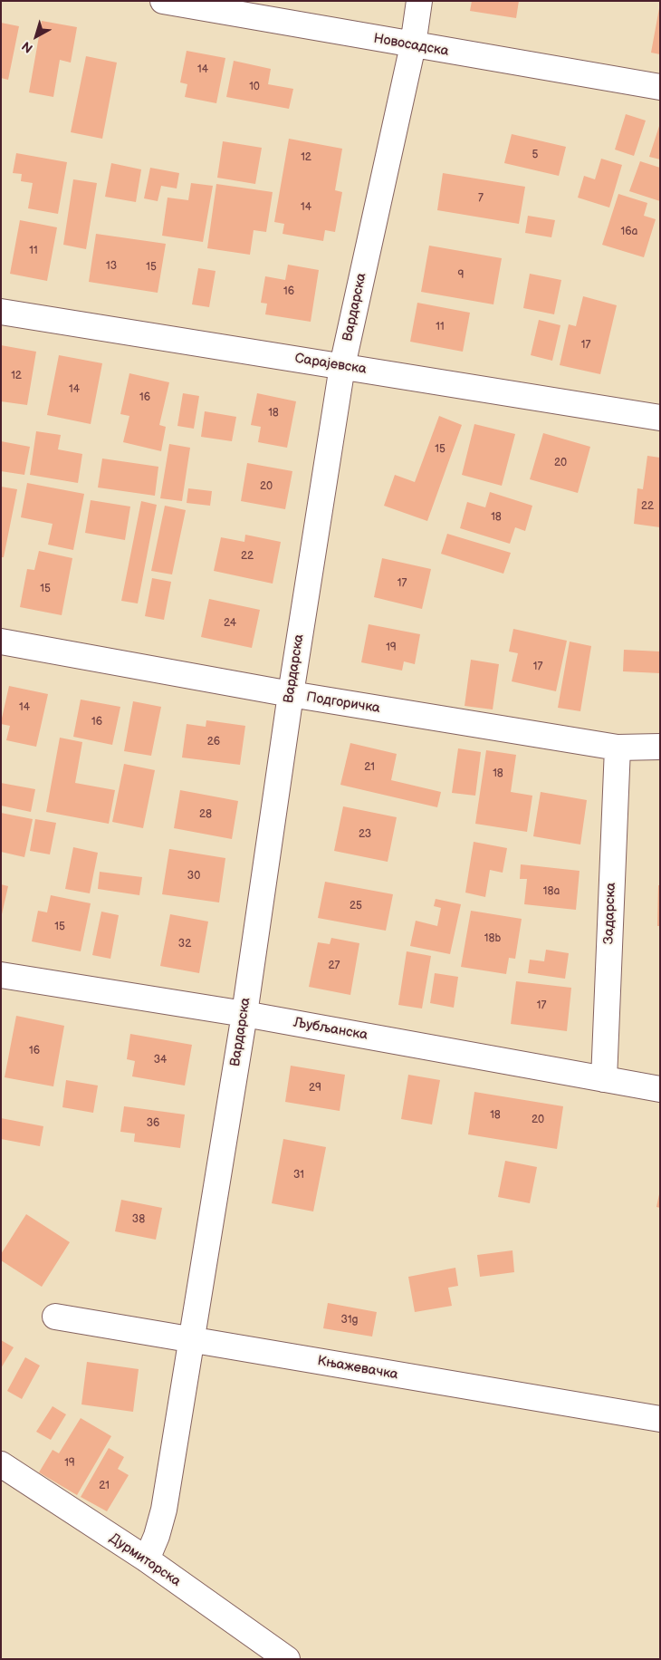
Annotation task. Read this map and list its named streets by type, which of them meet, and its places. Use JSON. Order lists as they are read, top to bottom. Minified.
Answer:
{"streets":{"street":["Новосадска","Вардарска","Сарајевска","Подгоричка","Задарска","Љубљанска","Књажевачка","Дурмиторска"]},"crossings":[["Новосадска","Вардарска"],["Вардарска","Сарајевска"],["Вардарска","Подгоричка"],["Вардарска","Љубљанска"],["Вардарска","Књажевачка"],["Вардарска","Дурмиторска"],["Подгоричка","Задарска"],["Задарска","Љубљанска"]],"house_numbers":["14","10","5","12","7","14","16a","11","13","15","9","16","11","17","12","14","16","18","15","20","20","22","18","22","17","15","24","19","17","14","16","26","21","18","28","23","30","18a","25","15","18b","32","27","17","16","34","29","18","20","36","31","38","31g","19","21"],"north":"bottom left"}
